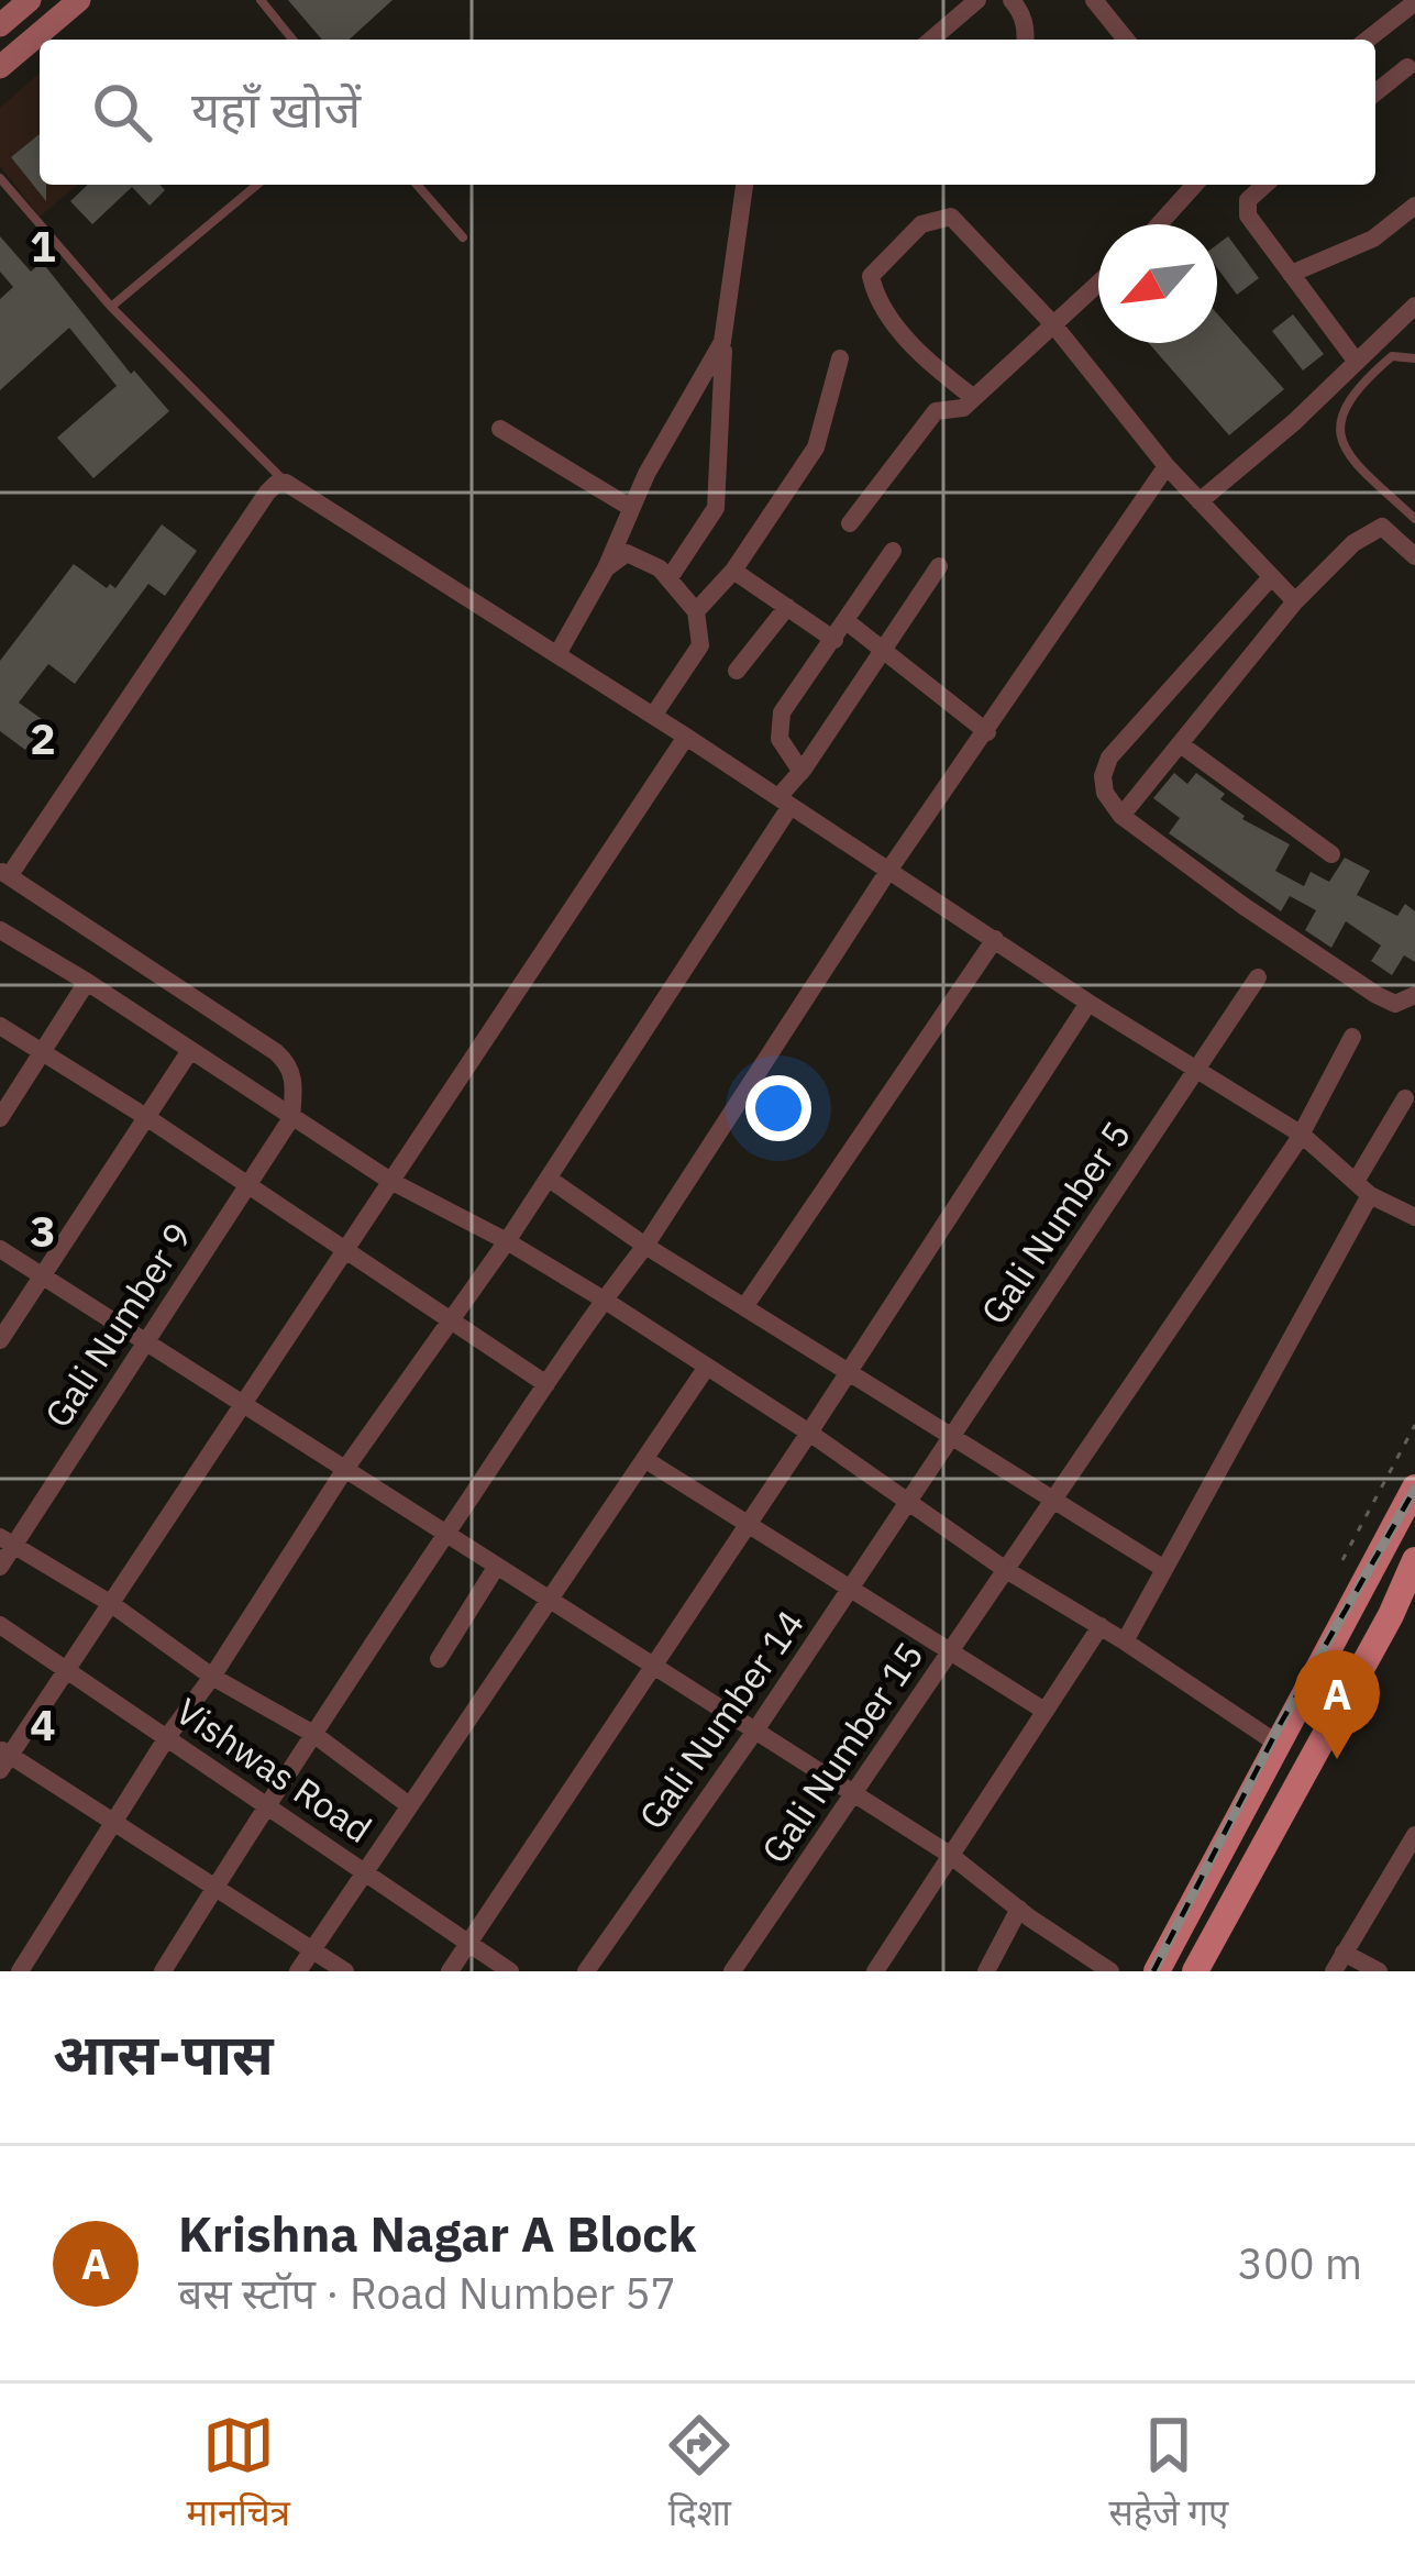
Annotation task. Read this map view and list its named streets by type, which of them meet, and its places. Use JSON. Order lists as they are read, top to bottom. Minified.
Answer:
{"streets":{"street":["Gali Number 5","Gali Number 9","Gali Number 14","Gali Number 15","Vishwas Road"]},"crossings":[["Gali Number 5","Gali Number 14"]],"north":"bottom left","page":{"search":"यहाँ खोजें","pins":"A","heading":"आस-पास","list":[{"mark":"A","name":"Krishna Nagar A Block","note":"बस स्टॉप · Road Number 57","value":"300 m"}],"nav":["मानचित्र","दिशा","सहेजे गए"]},"grid":{"rows":["1","2","3","4"]}}
